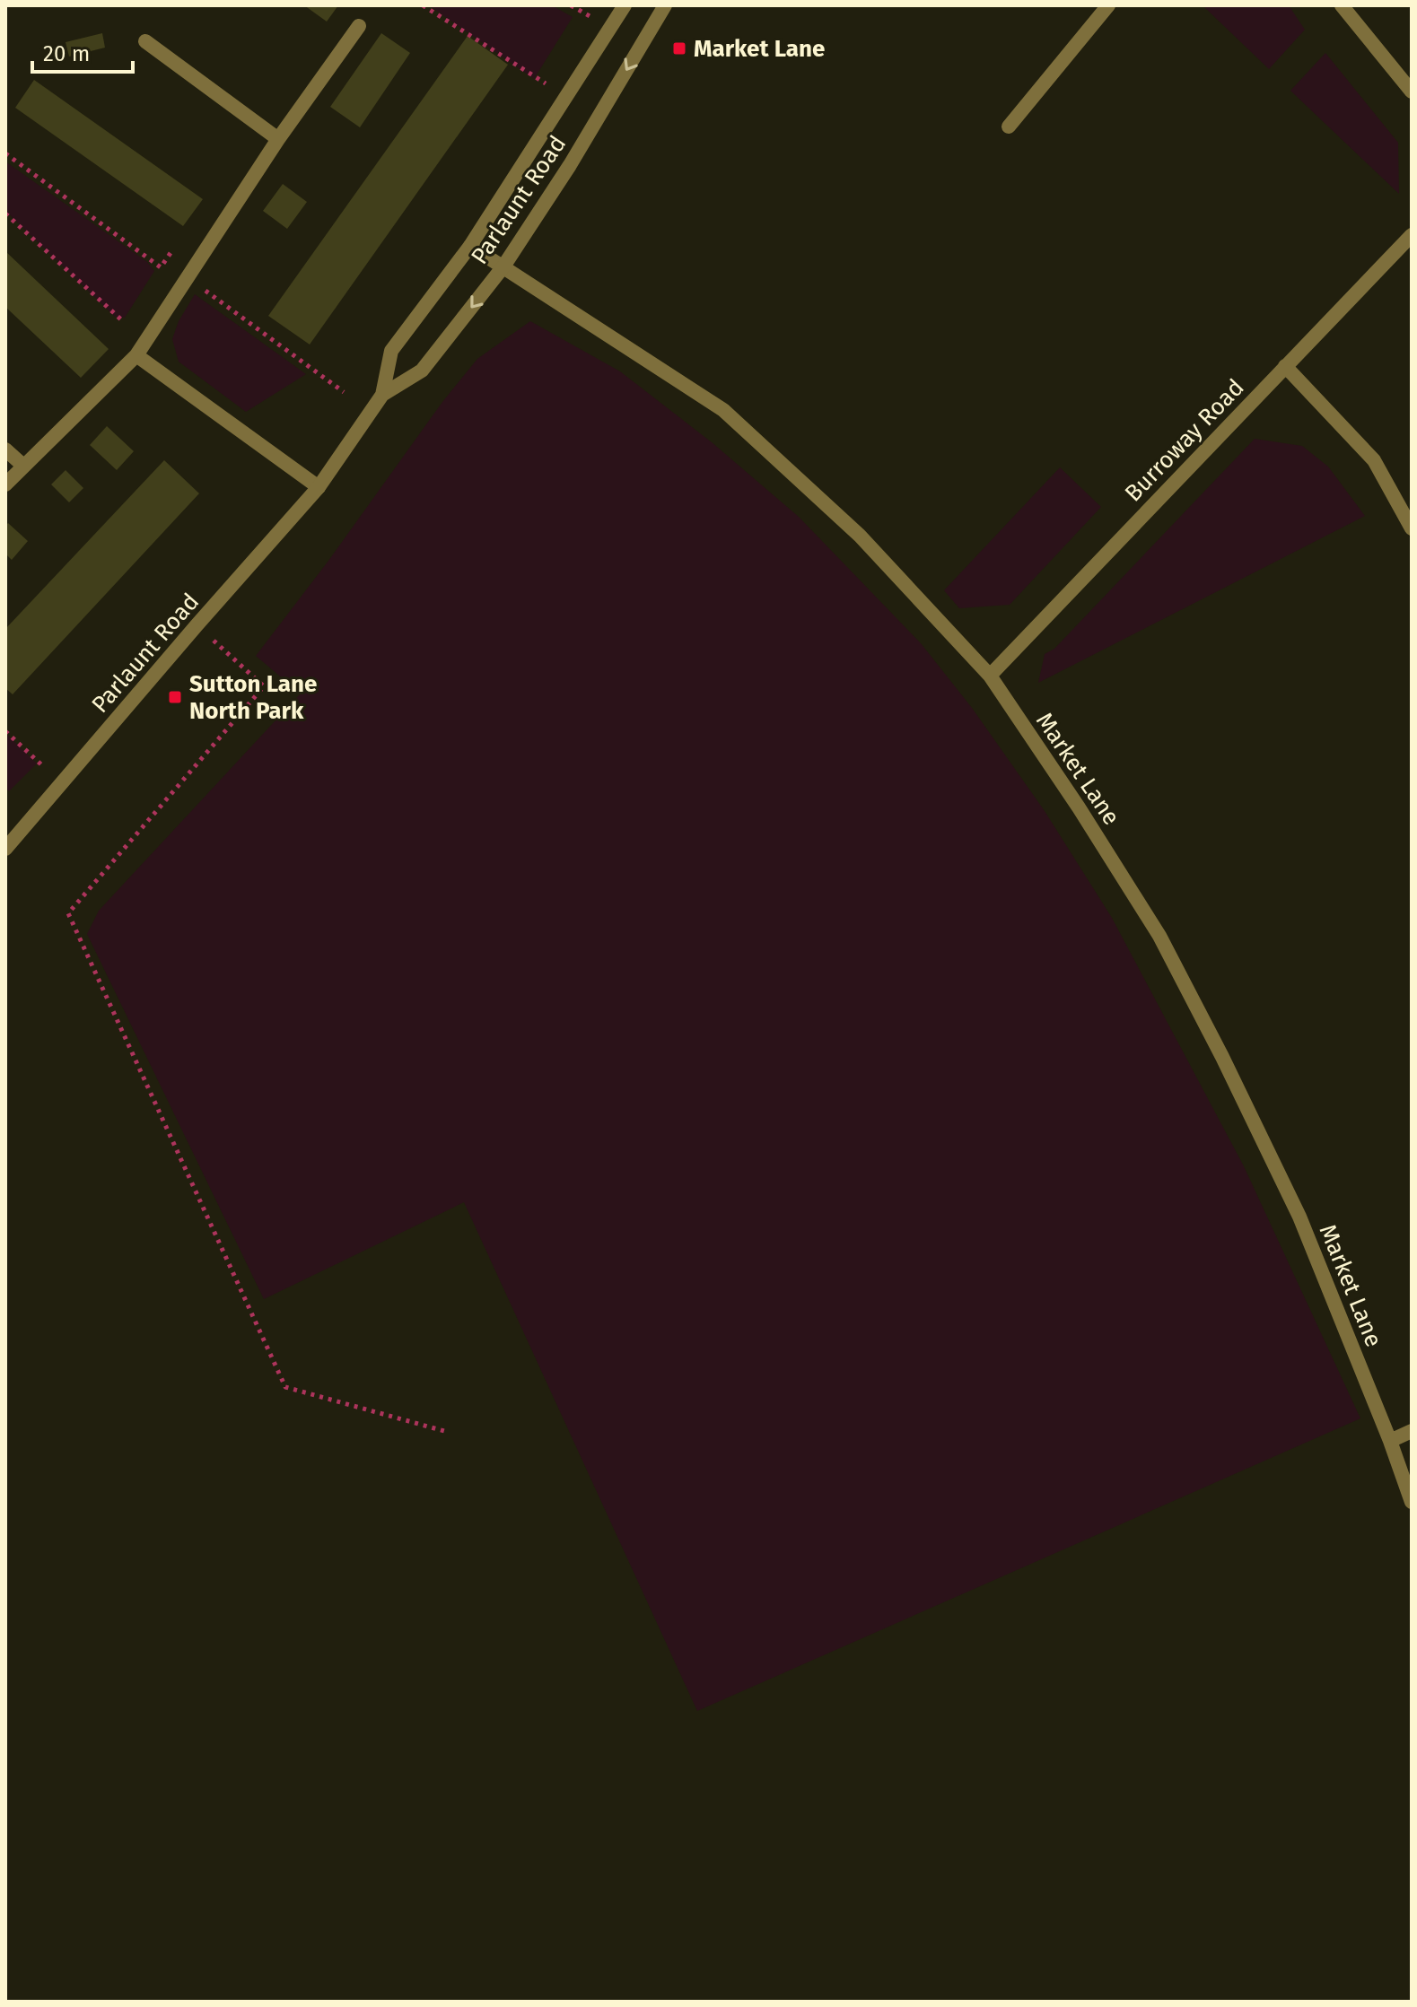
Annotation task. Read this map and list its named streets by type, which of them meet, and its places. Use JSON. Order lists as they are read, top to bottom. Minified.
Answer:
{"streets":{"street":["Parlaunt Road","Burroway Road","Market Lane"]},"crossings":[["Parlaunt Road","Market Lane"],["Burroway Road","Market Lane"]],"places":{"transit":["Market Lane","Sutton Lane North Park"]},"scale_bar":"20 m"}
